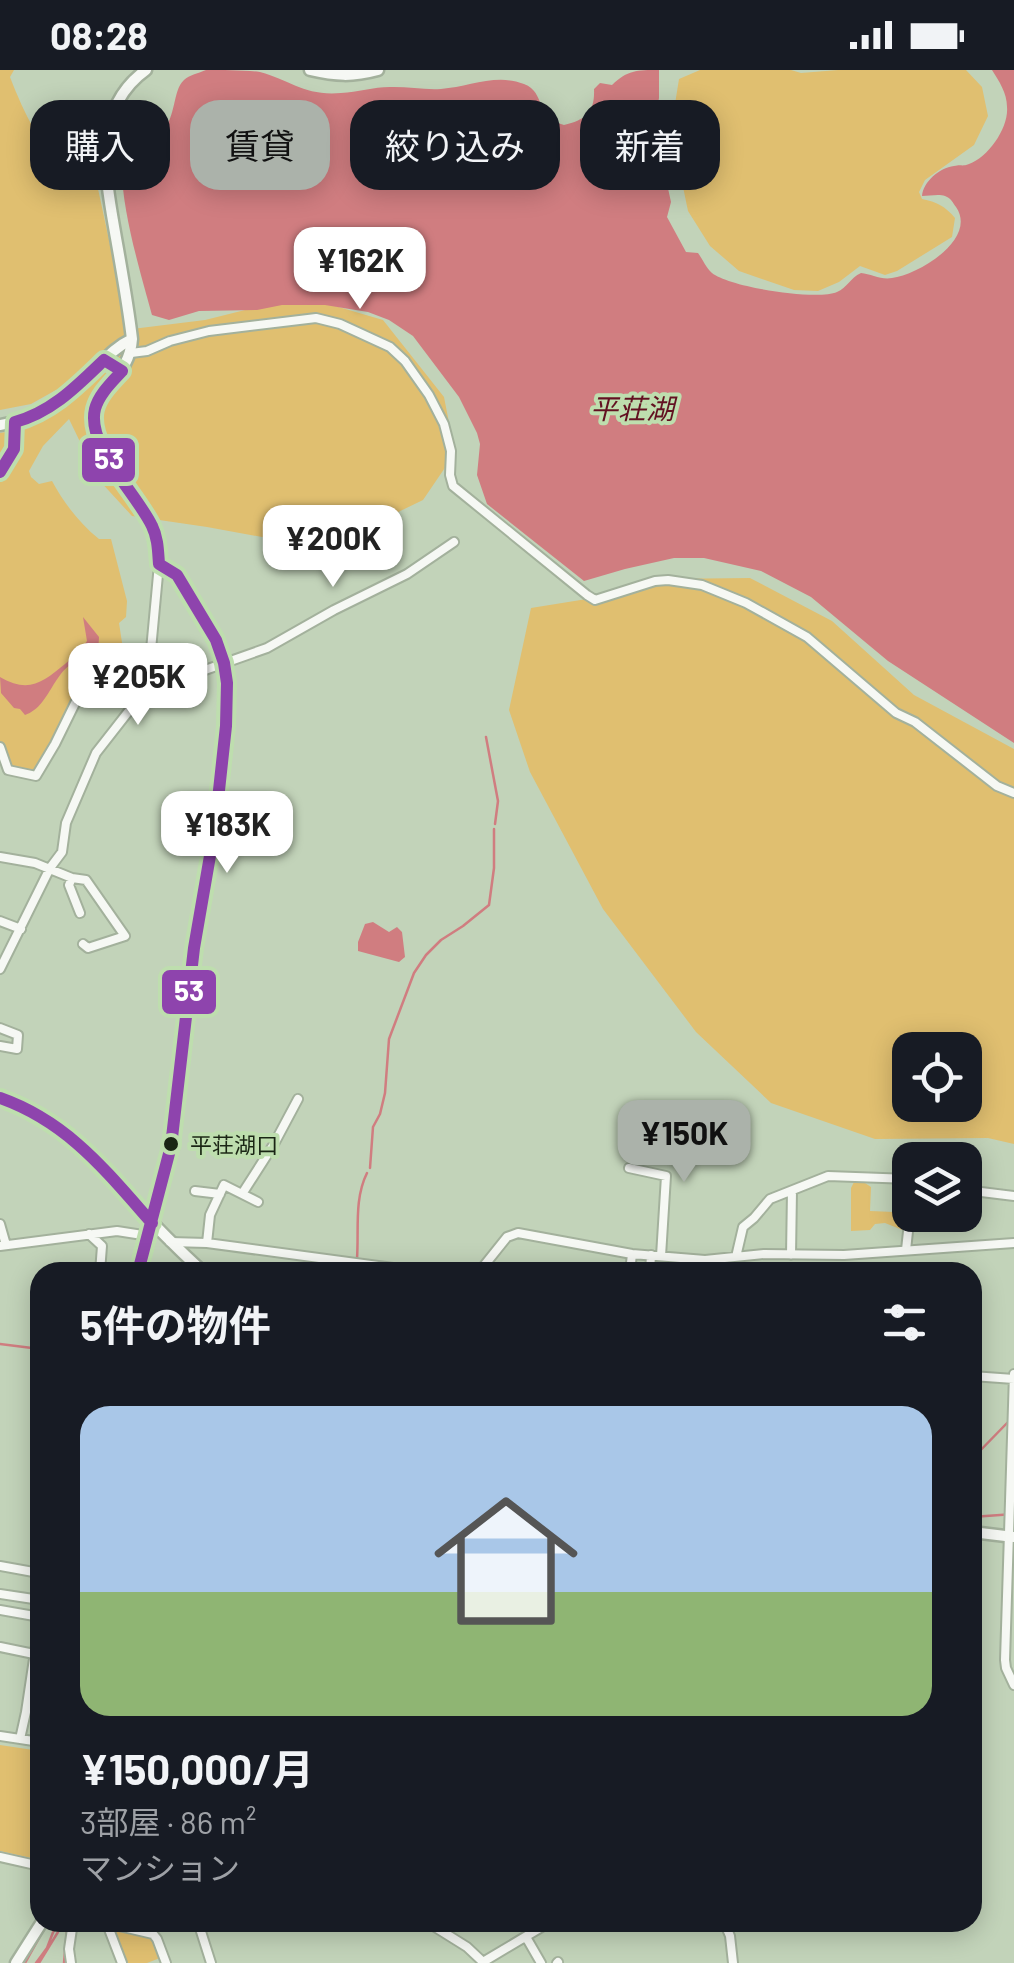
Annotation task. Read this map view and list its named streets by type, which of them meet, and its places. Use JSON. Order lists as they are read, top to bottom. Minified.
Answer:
{"water":["平荘湖"],"places":["平荘湖口"],"lines":["transit line 53"],"page":{"status":"08:28","chip":["購入","賃貸","絞り込み","新着"],"price":["¥162K","¥200K","¥205K","¥183K","¥150K"],"heading":"5件の物件","list":[{"name":"¥150,000/月","note":"3部屋 · 86 m² · マンション"}]}}
